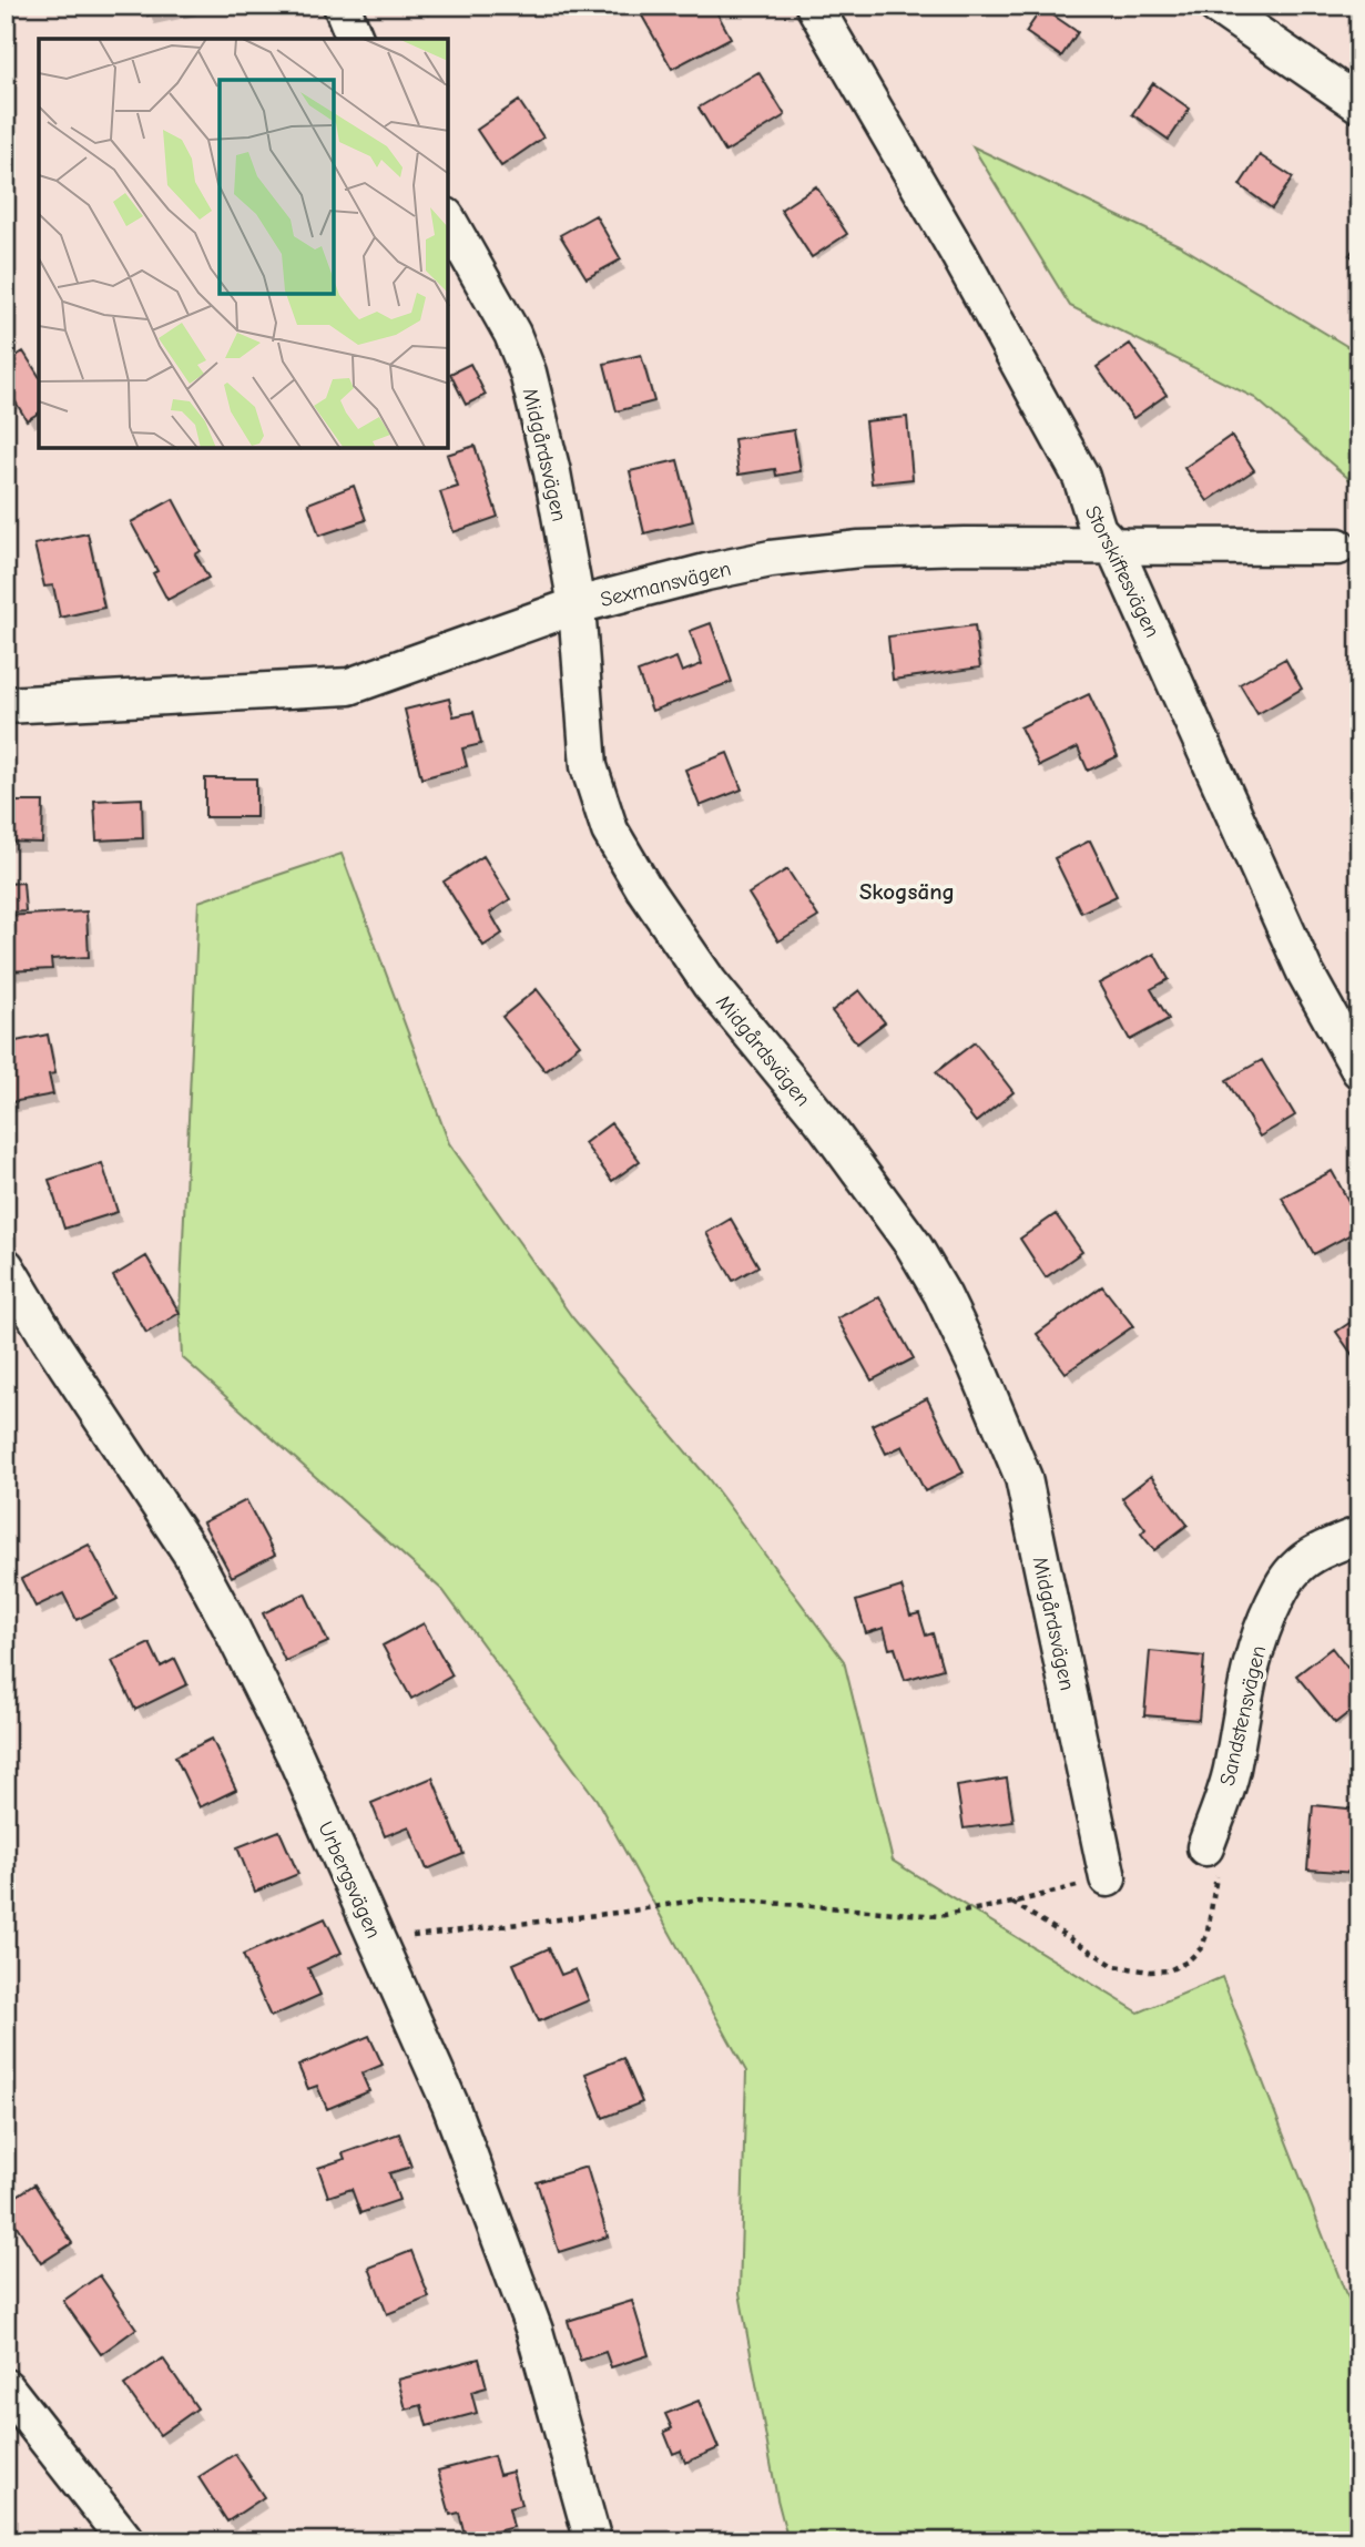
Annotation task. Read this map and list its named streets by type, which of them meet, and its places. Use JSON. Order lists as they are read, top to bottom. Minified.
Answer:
{"streets":{"street":["Midgårdsvägen","Storskiftesvägen","Sexmansvägen","Sandstensvägen","Urbergsvägen"]},"crossings":[["Midgårdsvägen","Sexmansvägen"],["Storskiftesvägen","Sexmansvägen"]],"districts":["Skogsäng"]}
